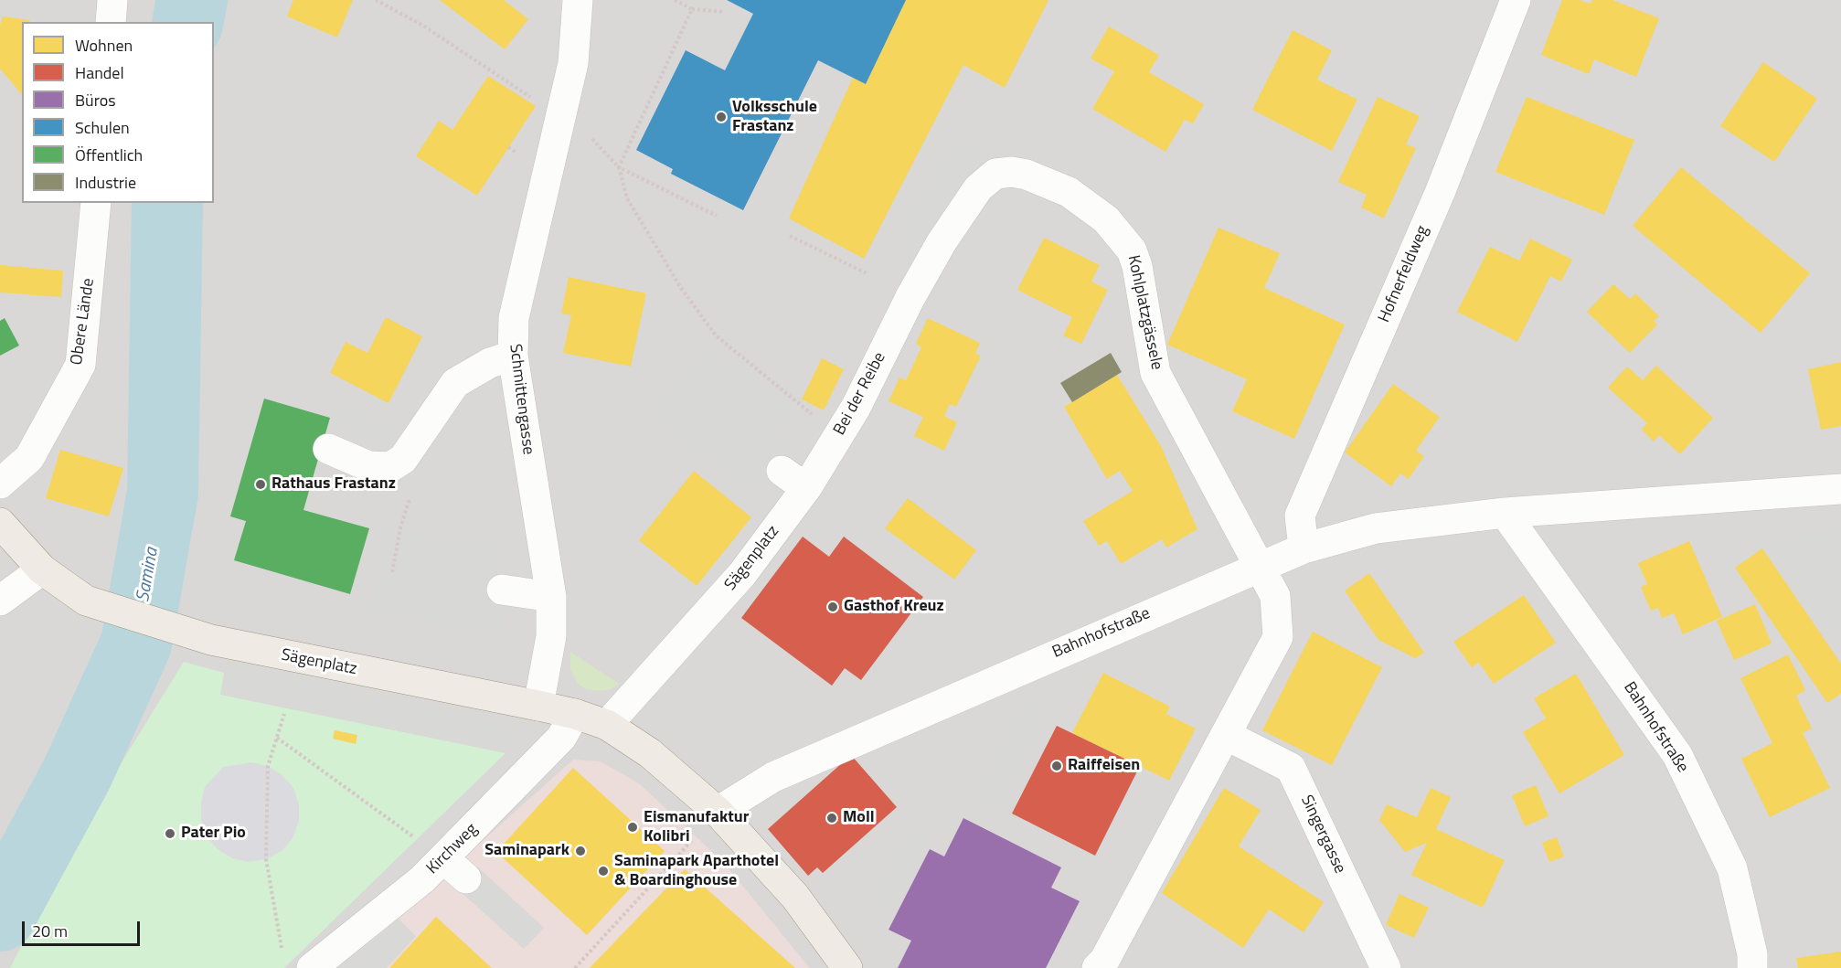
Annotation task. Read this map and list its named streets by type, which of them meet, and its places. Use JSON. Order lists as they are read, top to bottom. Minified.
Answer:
{"streets":{"main road":["Sägenplatz"],"street":["Hofnerfeldweg","Kohlplatzgässele","Obere Lände","Bei der Reibe","Schmittengasse","Bahnhofstraße","Singergasse","Kirchweg"]},"crossings":[["Hofnerfeldweg","Bahnhofstraße"],["Kohlplatzgässele","Bei der Reibe"],["Kohlplatzgässele","Bahnhofstraße"],["Bei der Reibe","Sägenplatz"],["Schmittengasse","Sägenplatz"],["Sägenplatz","Bahnhofstraße"],["Sägenplatz","Kirchweg"]],"water":["Samina"],"places":["Volksschule Frastanz","Rathaus Frastanz","Gasthof Kreuz","Raiffeisen","Moll","Eismanufaktur Kolibri","Pater Pio","Saminapark","Saminapark Aparthotel & Boardinghouse"],"legend":["Wohnen","Handel","Büros","Schulen","Öffentlich","Industrie"],"scale_bar":"20 m"}
